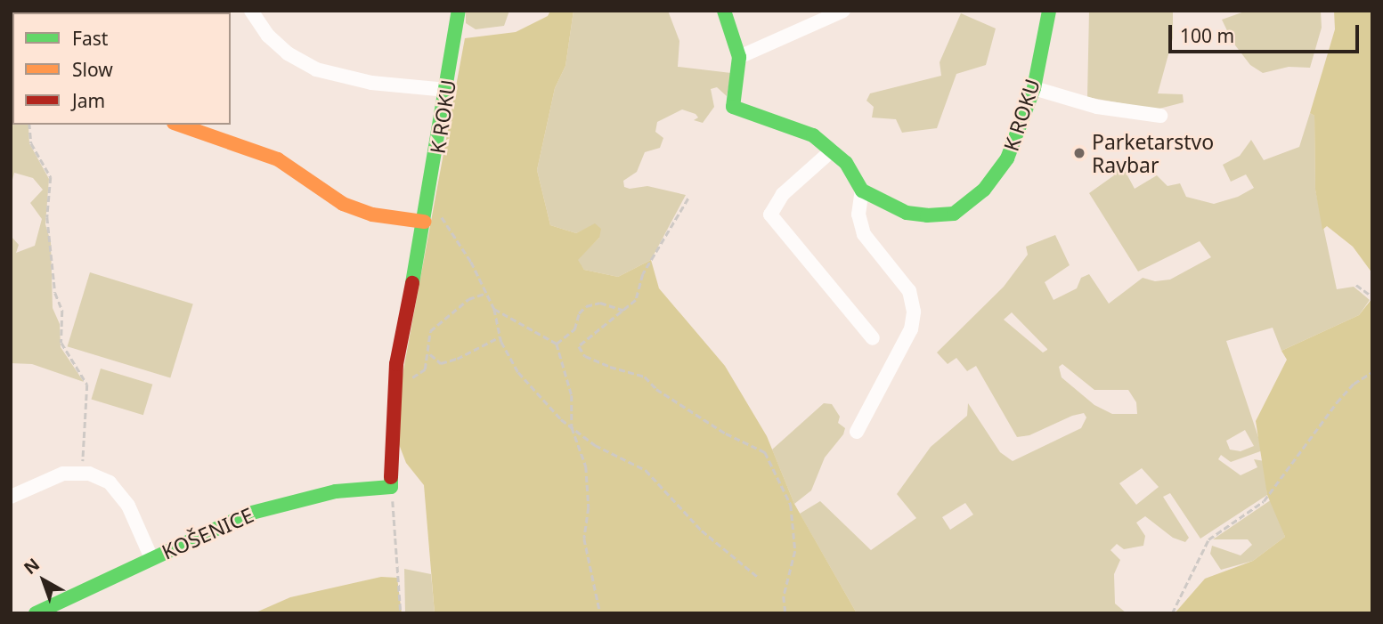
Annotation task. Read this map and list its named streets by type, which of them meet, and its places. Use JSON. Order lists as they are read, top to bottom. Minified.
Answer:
{"streets":{"street":["K ROKU","KOŠENICE"]},"crossings":[["K ROKU","KOŠENICE"]],"places":["Parketarstvo Ravbar"],"legend":["Fast","Slow","Jam"],"scale_bar":"100 m","north":"top left"}
